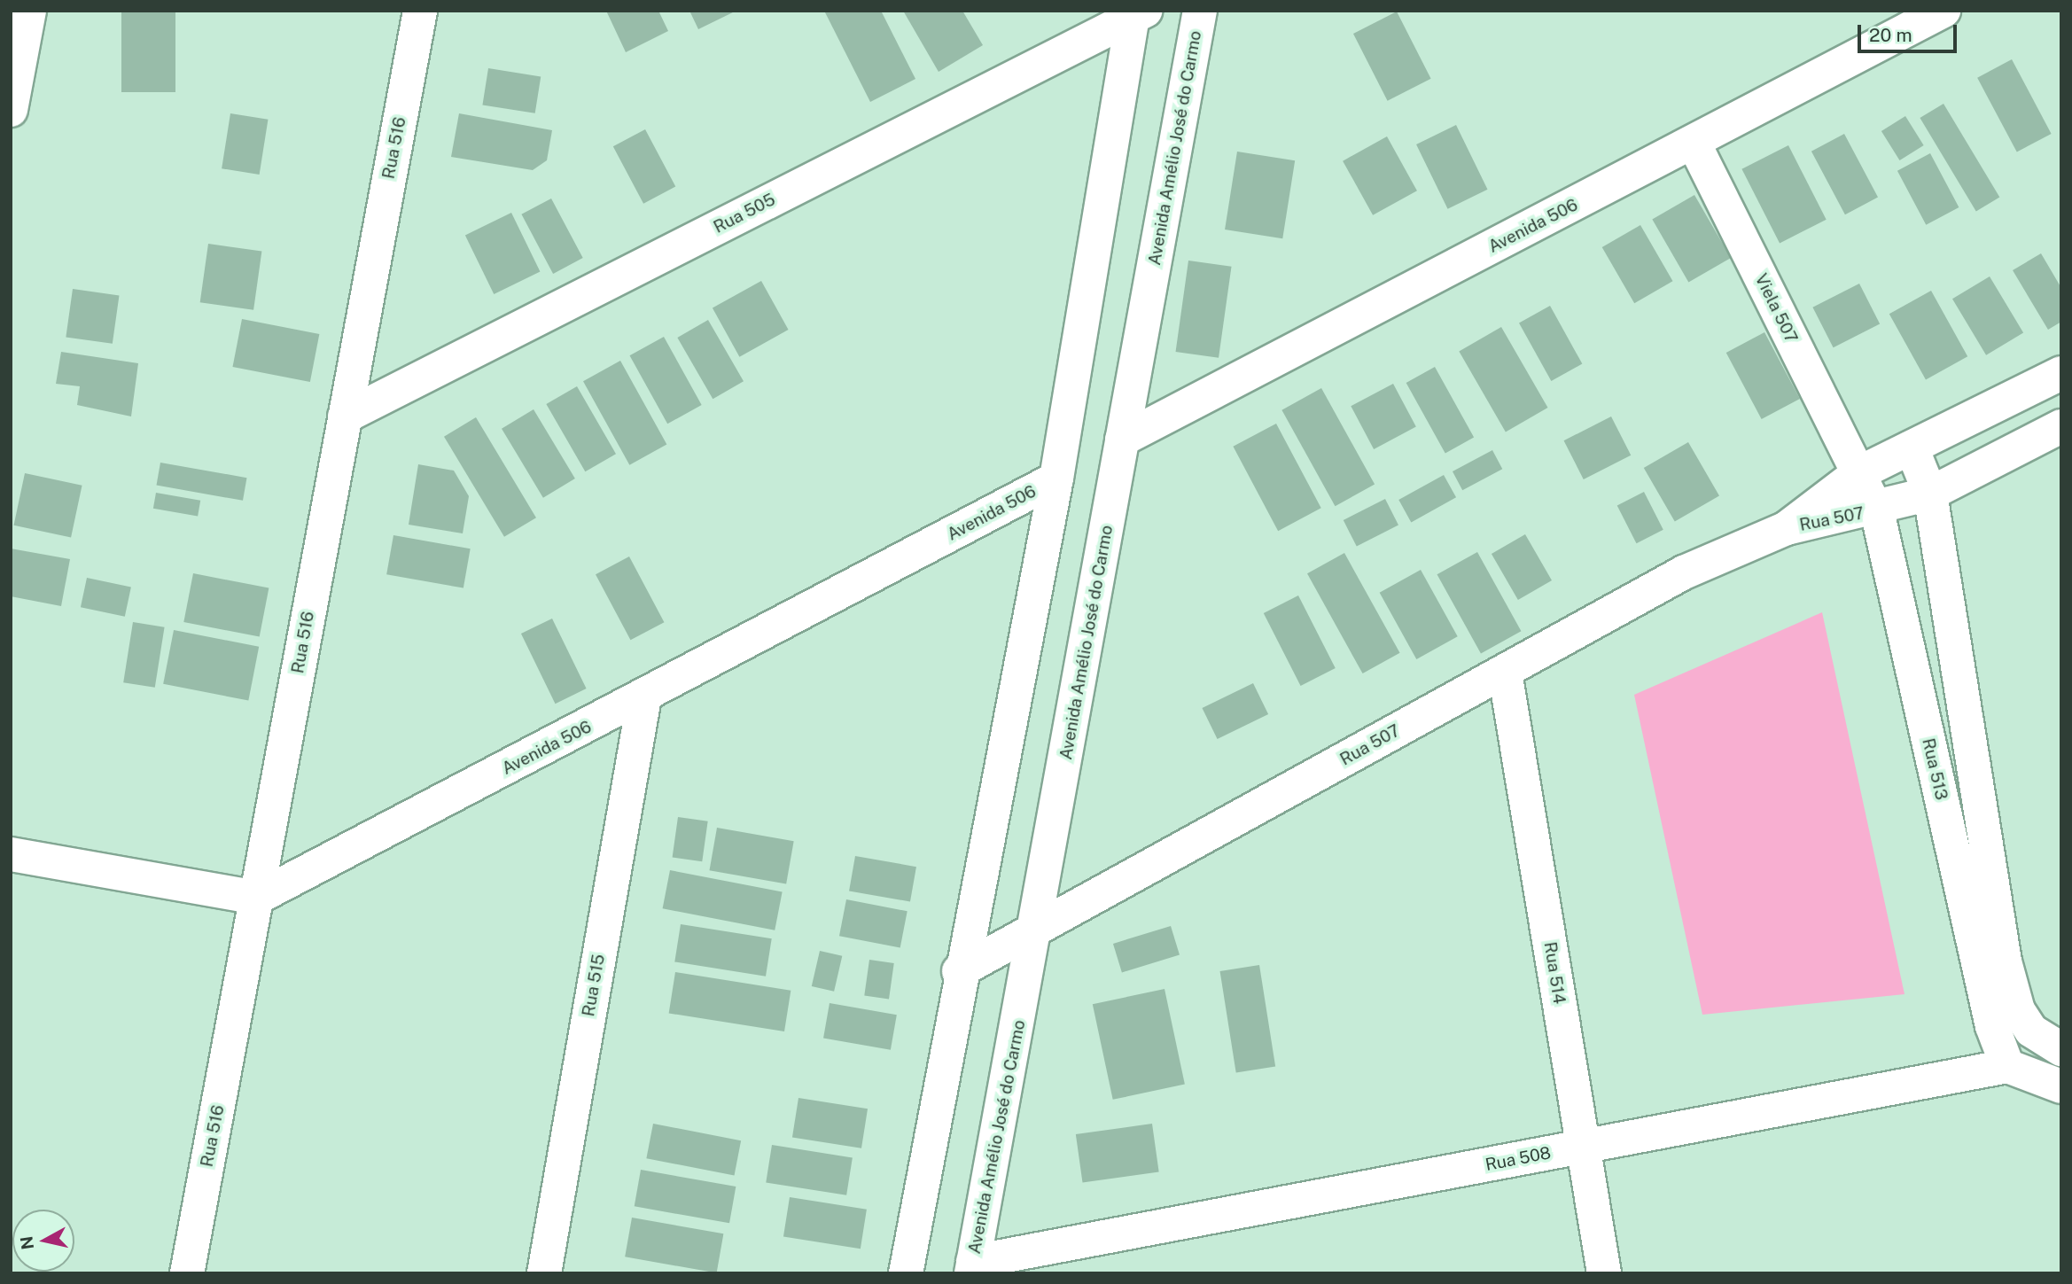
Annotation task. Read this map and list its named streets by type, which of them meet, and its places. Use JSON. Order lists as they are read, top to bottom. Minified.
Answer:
{"streets":{"street":["Rua 516","Avenida Amélio José do Carmo","Rua 505","Avenida 506","Viela 507","Rua 507","Rua 513","Rua 514","Rua 515","Rua 508"]},"crossings":[["Rua 516","Rua 505"],["Rua 516","Avenida 506"],["Avenida Amélio José do Carmo","Avenida 506"],["Avenida Amélio José do Carmo","Rua 507"],["Avenida Amélio José do Carmo","Rua 508"],["Avenida 506","Viela 507"],["Avenida 506","Rua 515"],["Viela 507","Rua 507"],["Viela 507","Rua 513"],["Rua 507","Rua 513"],["Rua 507","Rua 514"],["Rua 513","Rua 508"],["Rua 514","Rua 508"]],"scale_bar":"20 m","north":"left"}
